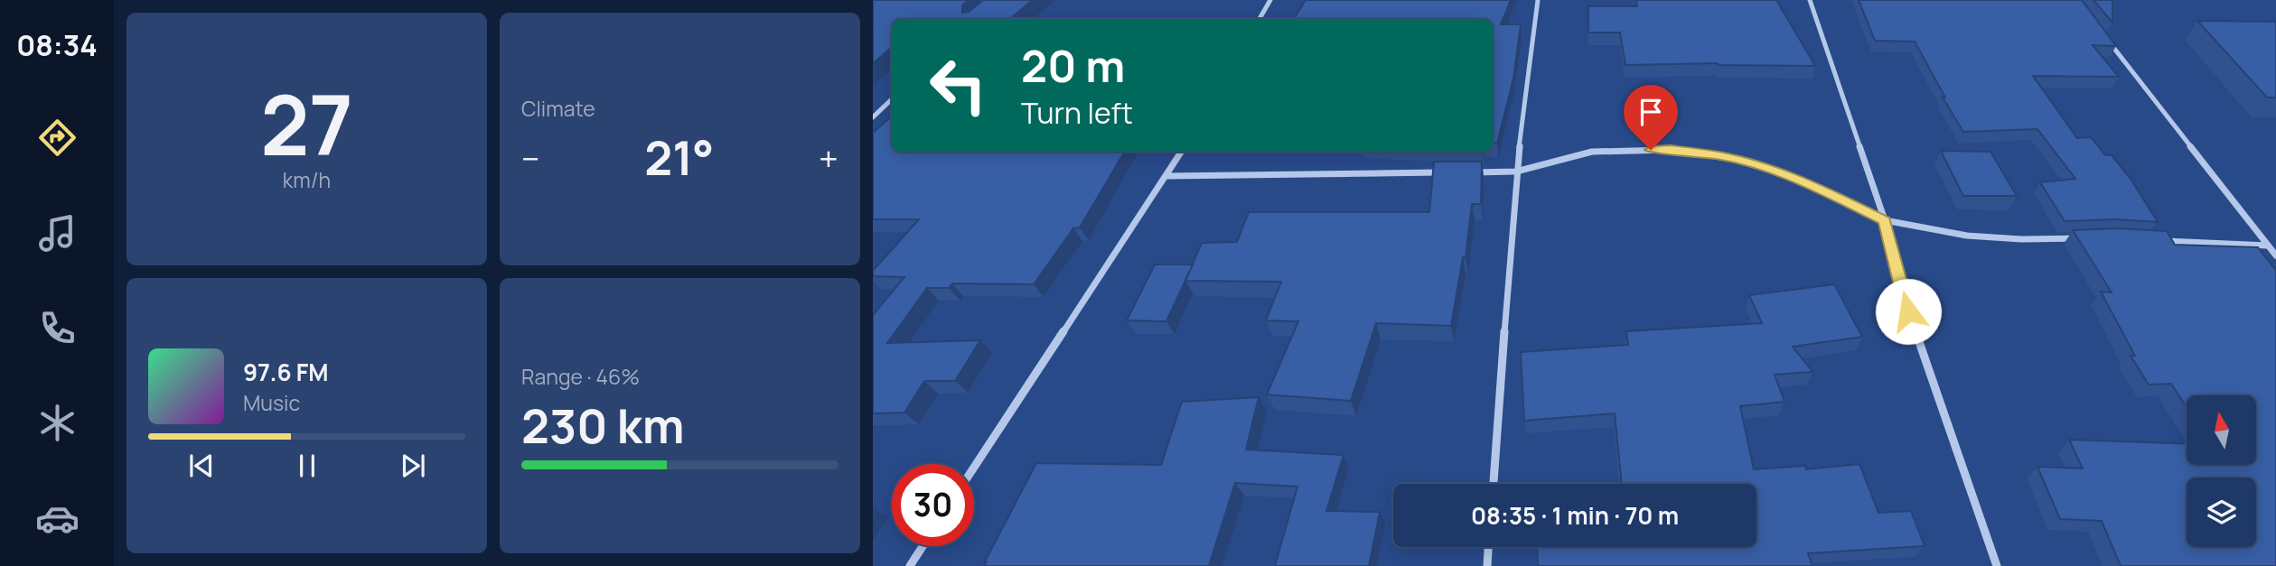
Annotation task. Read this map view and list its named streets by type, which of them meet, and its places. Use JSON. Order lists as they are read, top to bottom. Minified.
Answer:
{"north":"top","page":{"tabs":"08:34","tile":[["27","km/h"],"Climate",["Range · 46%","230 km"]],"turn":["20 m","Turn left"],"heat":["−","21°","+"],"song":["97.6 FM","Music"],"limit":"30","trip":"08:35 · 1 min · 70 m"}}
